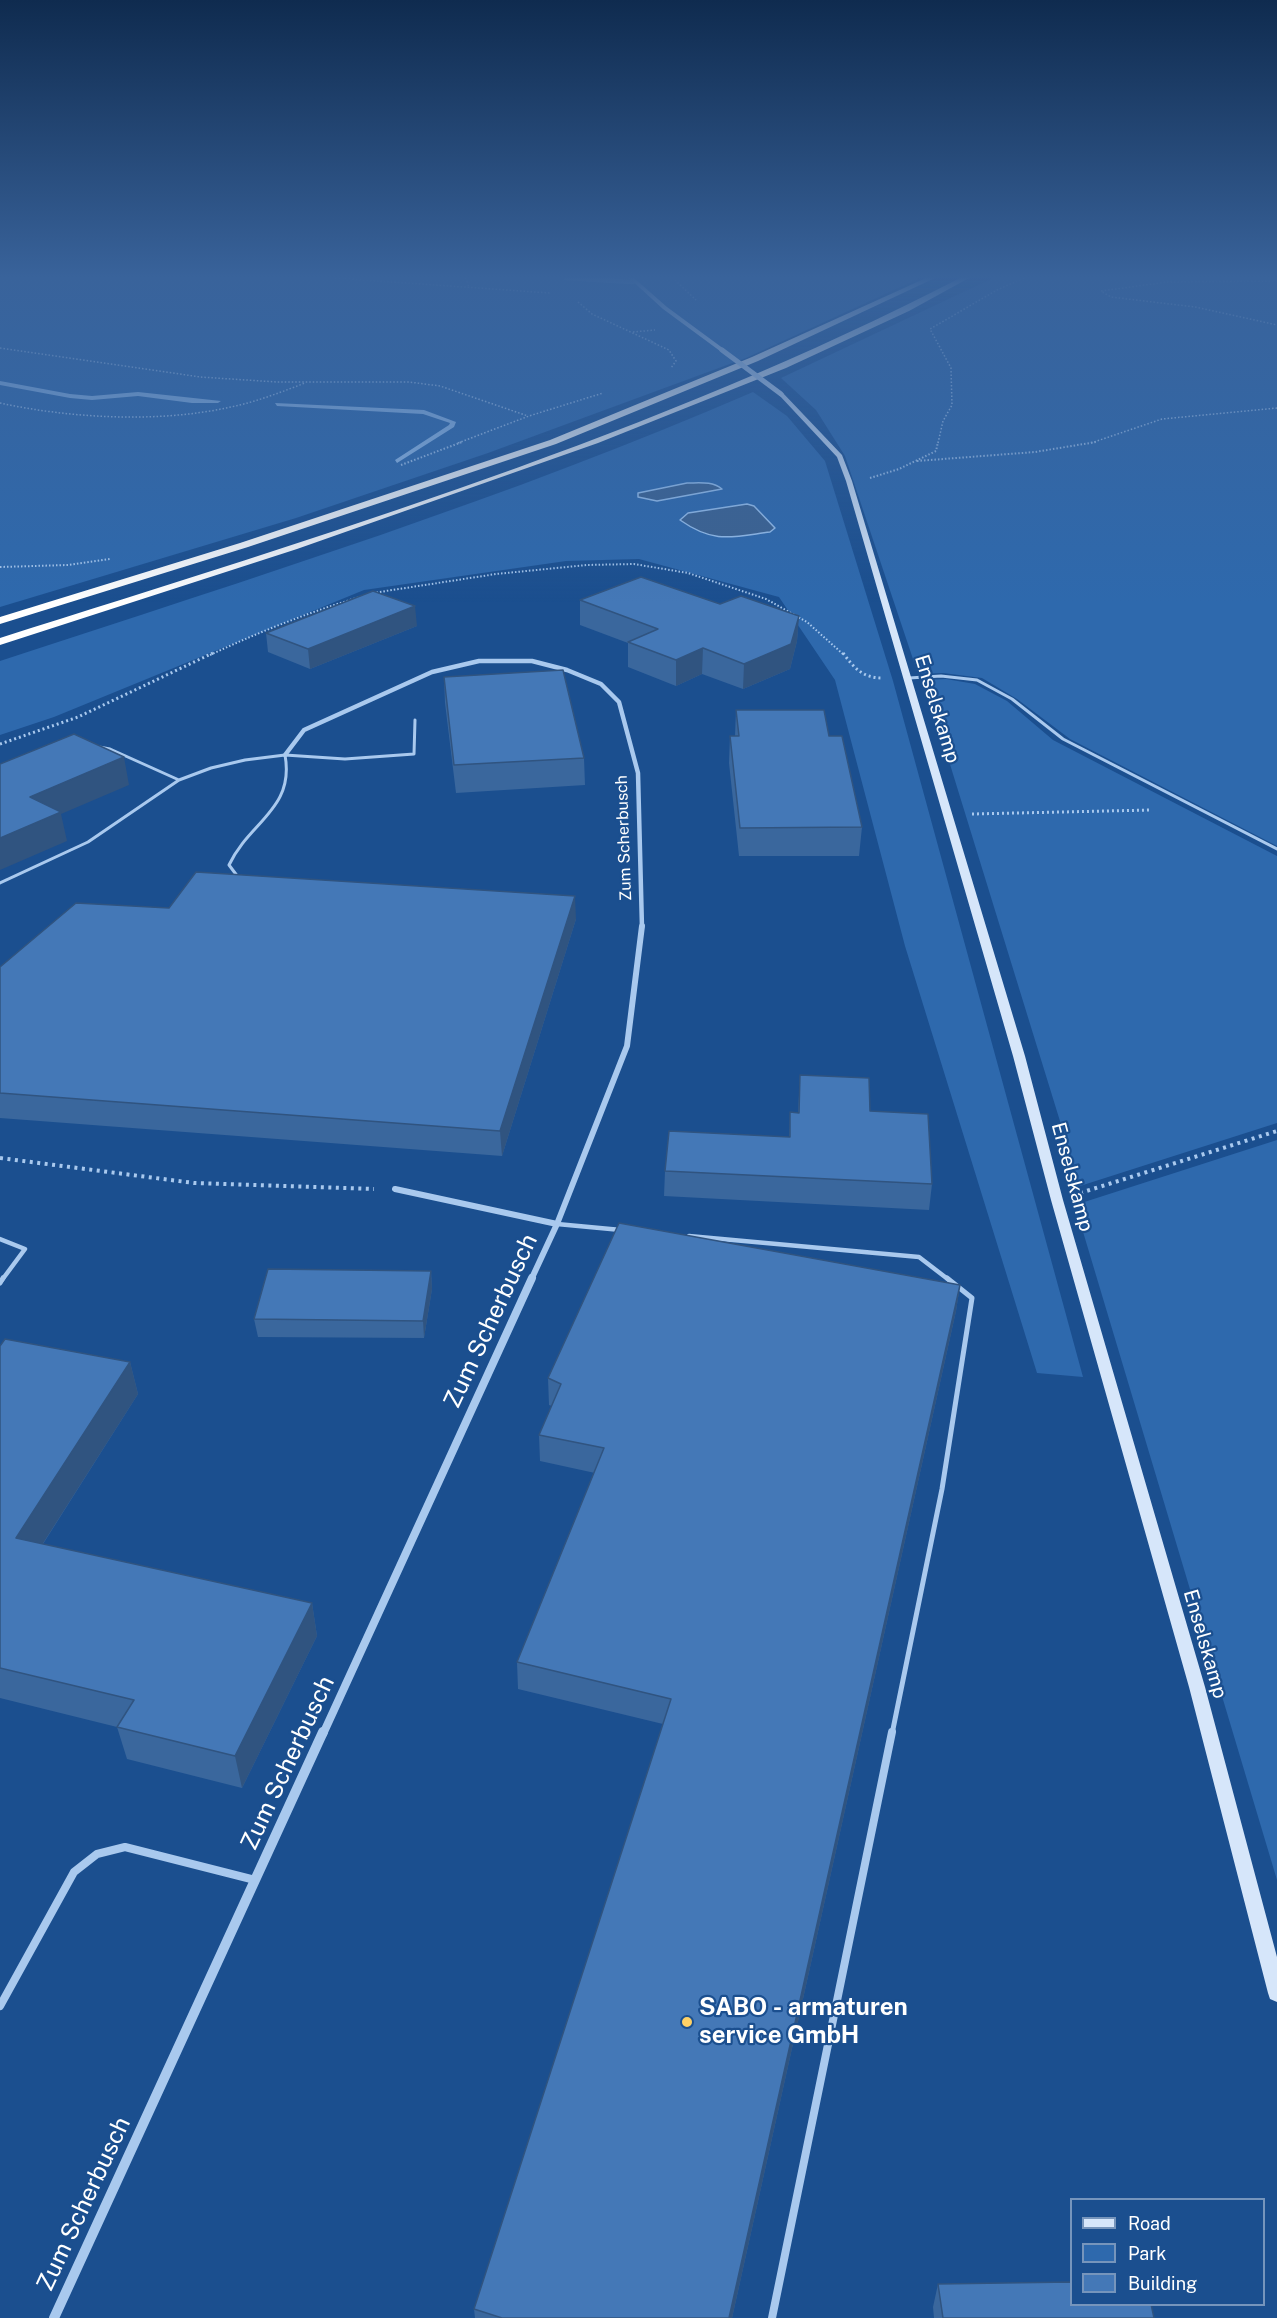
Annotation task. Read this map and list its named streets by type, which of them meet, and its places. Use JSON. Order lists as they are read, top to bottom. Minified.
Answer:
{"streets":{"main road":["Enselskamp"],"street":["Zum Scherbusch"]},"places":["SABO - armaturen service GmbH"],"legend":["Road","Park","Building"]}
